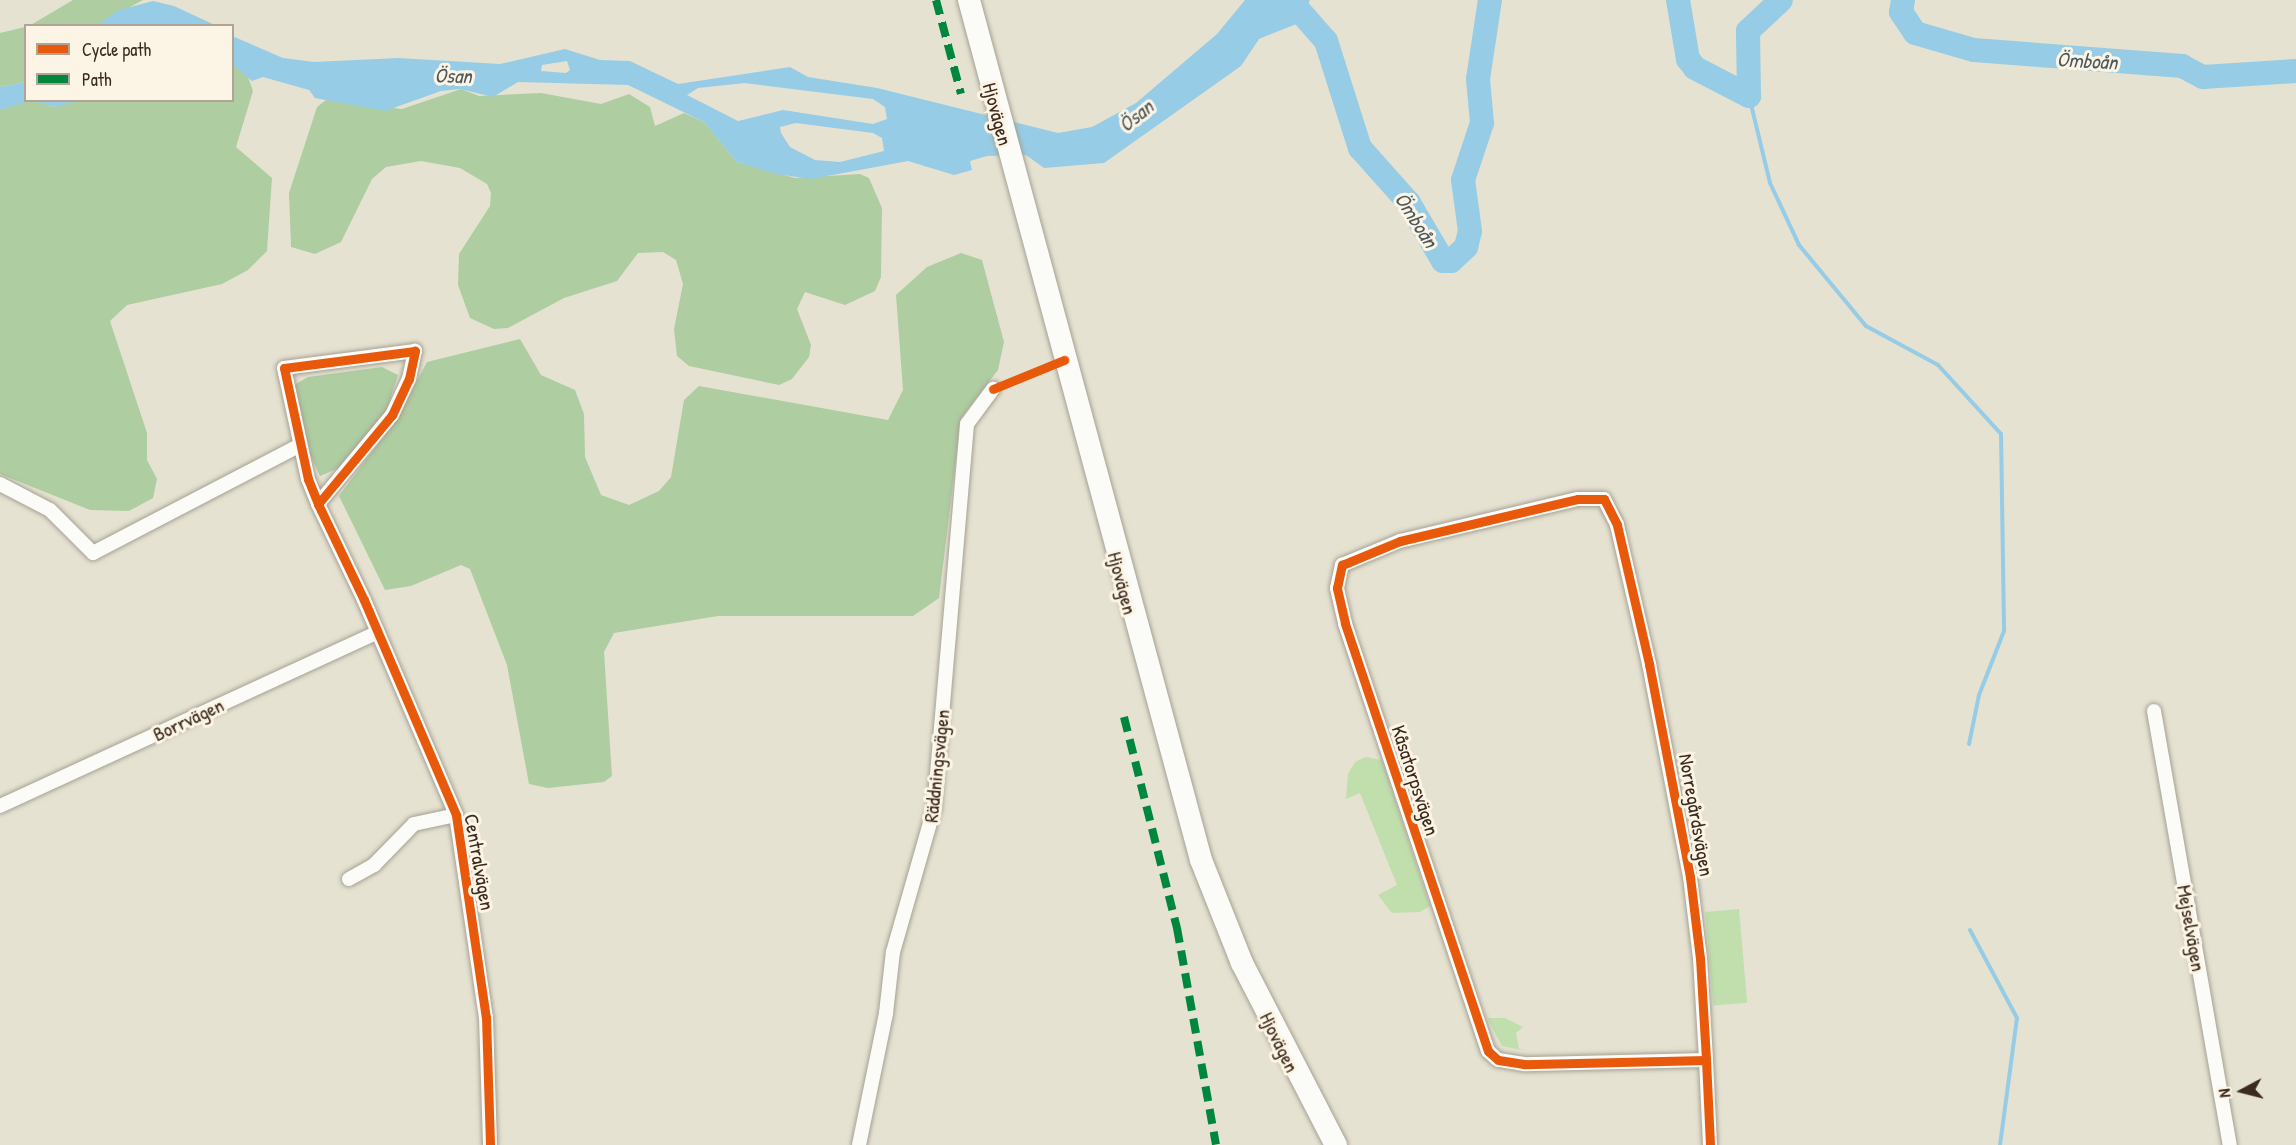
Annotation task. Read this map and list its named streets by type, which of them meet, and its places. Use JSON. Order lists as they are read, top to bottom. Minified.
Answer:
{"streets":{"main road":["Hjovägen"],"street":["Borrvägen","Räddningsvägen","Kåsatorpsvägen","Norregårdsvägen","Centralvägen","Mejselvägen"]},"crossings":[["Borrvägen","Centralvägen"],["Kåsatorpsvägen","Norregårdsvägen"]],"water":["Ömboån","Ösan"],"legend":["Cycle path","Path"],"north":"left"}
